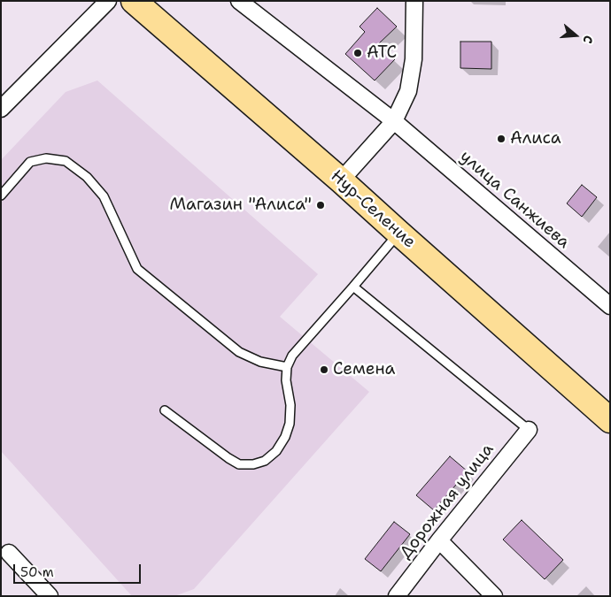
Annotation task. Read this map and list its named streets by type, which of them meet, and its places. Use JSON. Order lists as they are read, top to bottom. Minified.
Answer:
{"streets":{"highway":["Нур-Селение"],"street":["улица Санжиева","Дорожная улица"]},"places":["АТС","Алиса","Магазин \"Алиса\"","Семена"],"scale_bar":"50 m","north":"right"}
